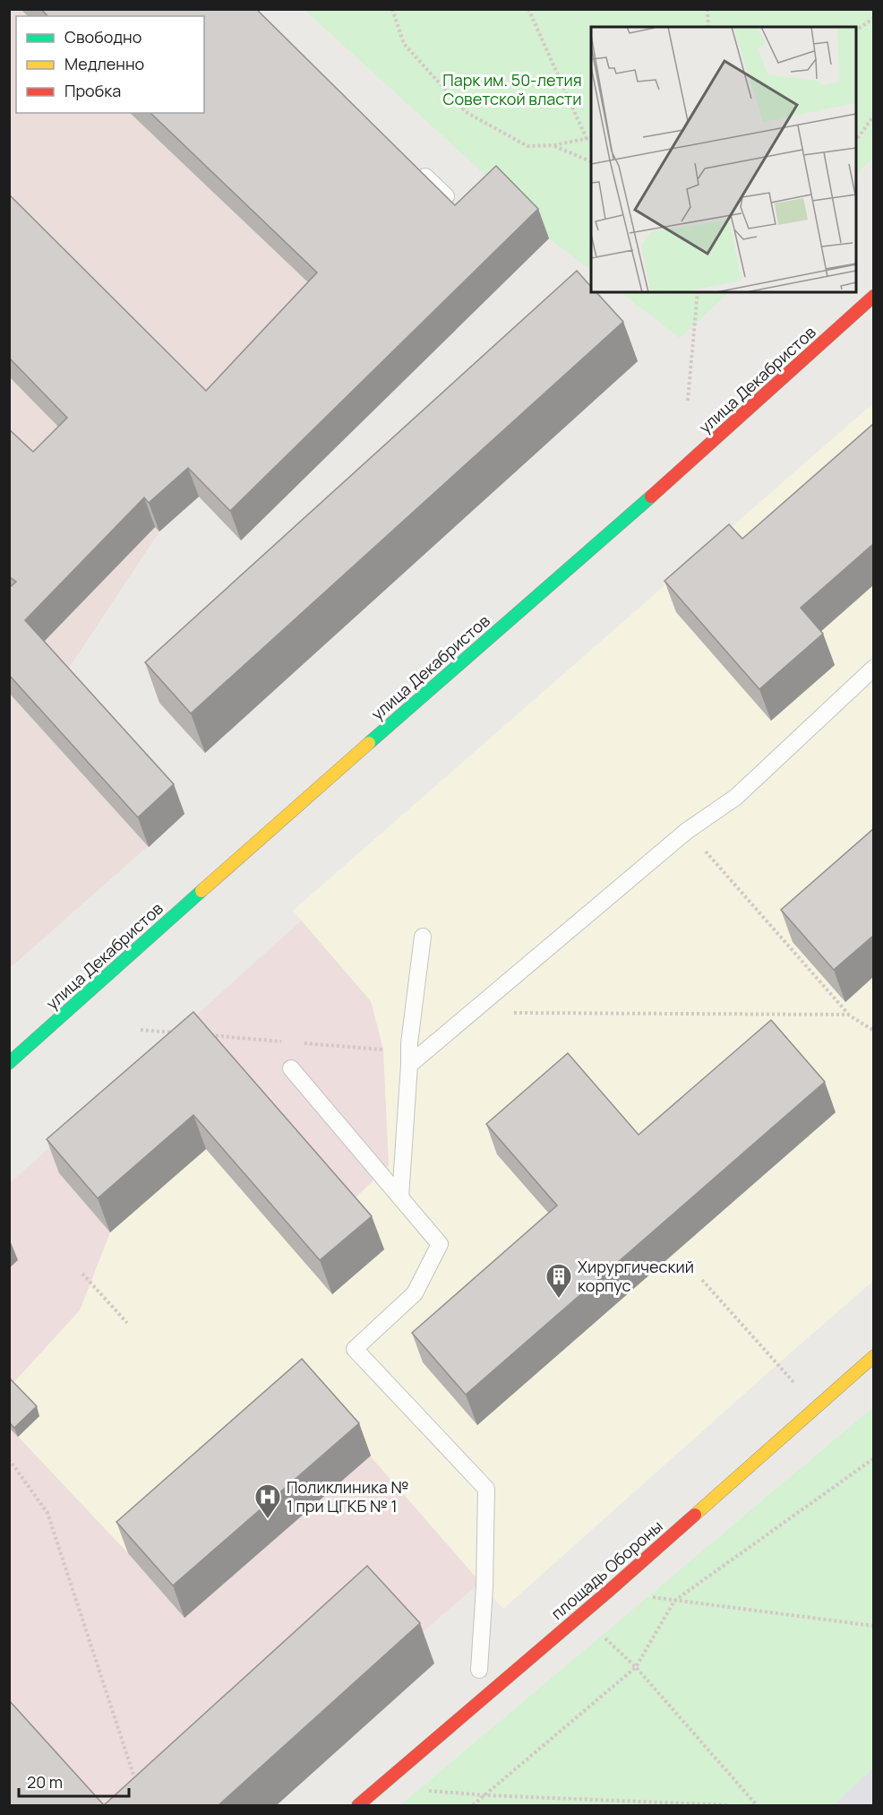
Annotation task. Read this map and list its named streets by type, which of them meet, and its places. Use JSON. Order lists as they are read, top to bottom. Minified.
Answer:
{"streets":{"main road":["улица Декабристов","площадь Обороны"]},"parks":["Парк им. 50-летия Советской власти"],"places":{"building":["Хирургический корпус"],"hospital":["Поликлиника № 1 при ЦГКБ № 1"]},"legend":["Свободно","Медленно","Пробка"],"scale_bar":"20 m"}
